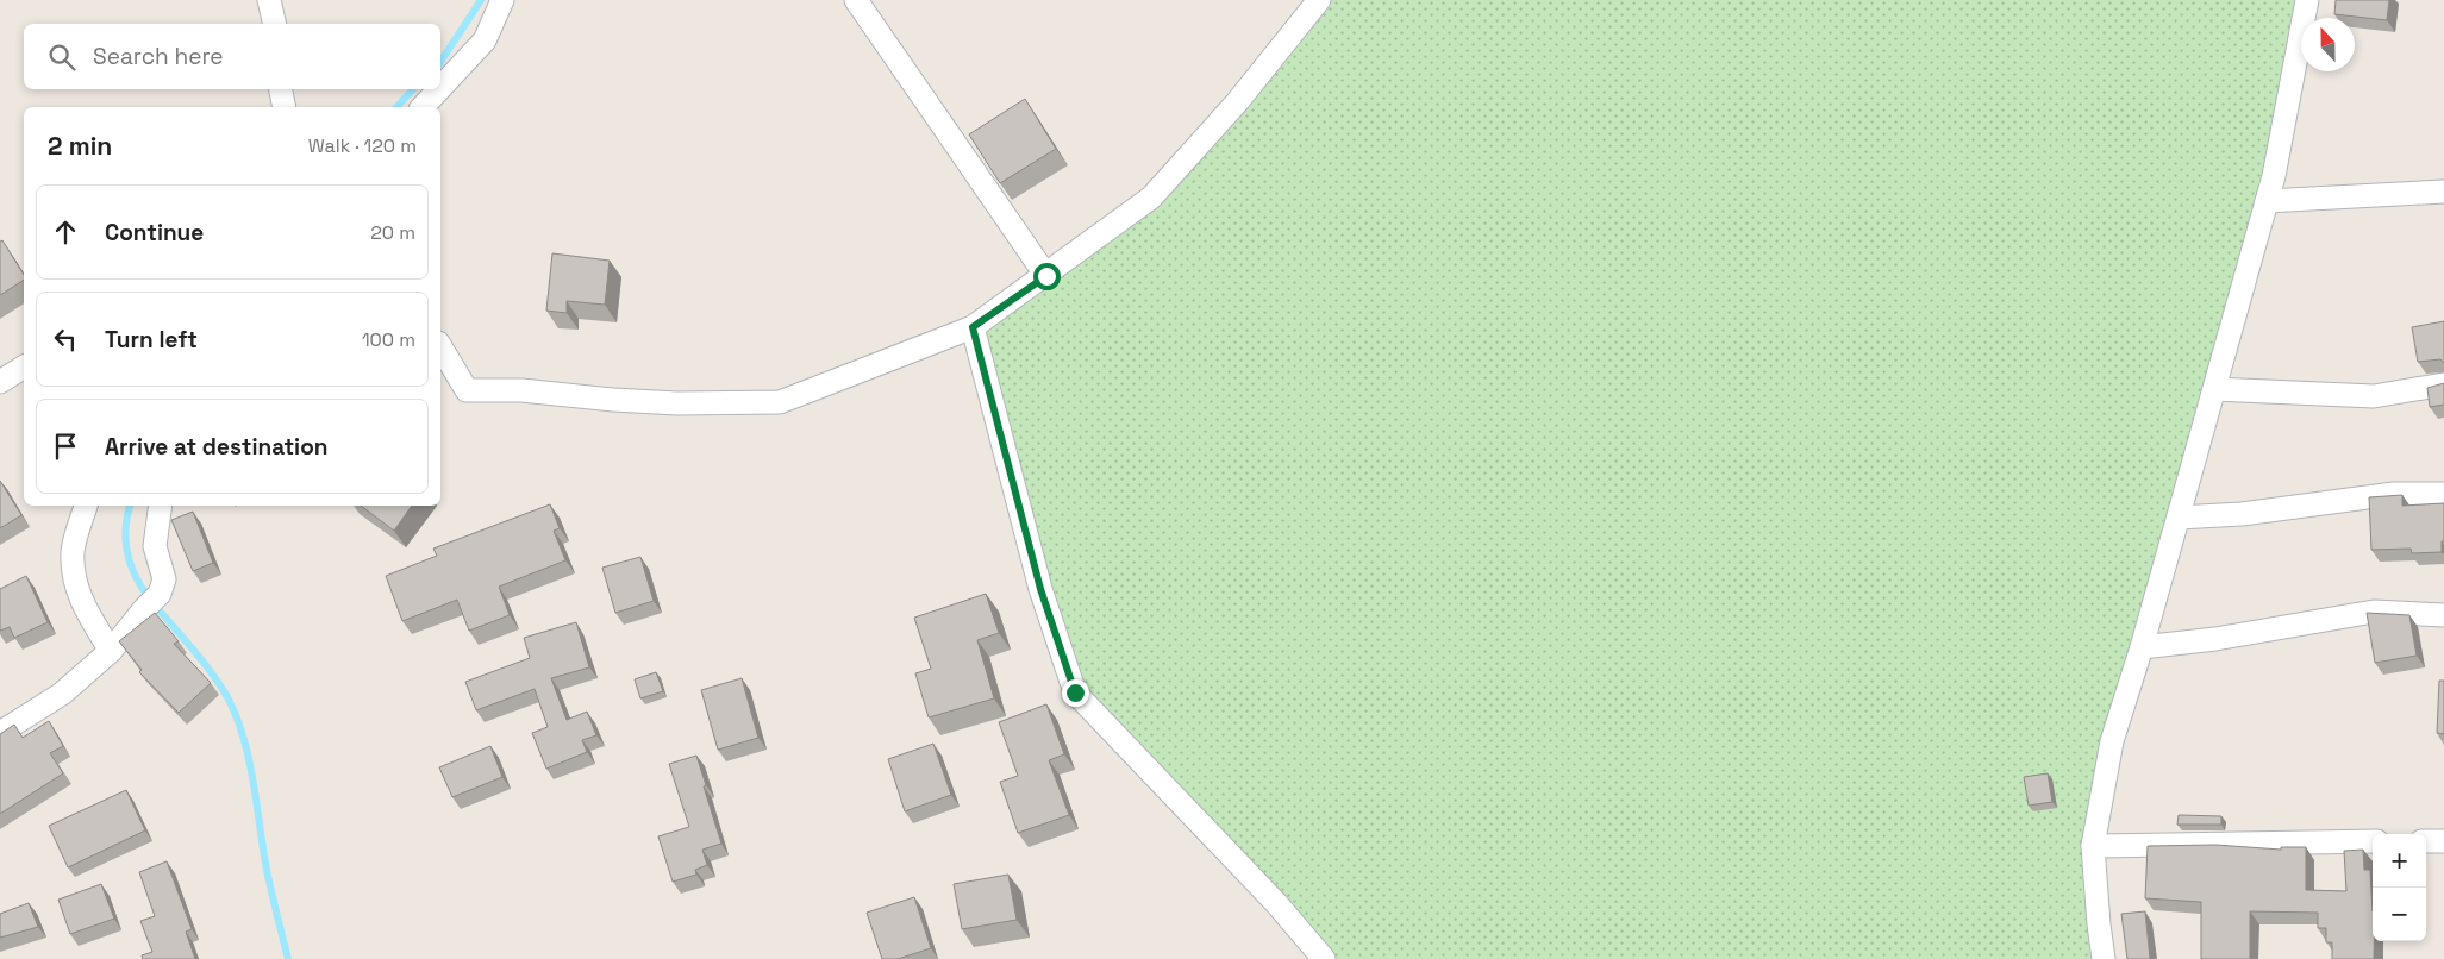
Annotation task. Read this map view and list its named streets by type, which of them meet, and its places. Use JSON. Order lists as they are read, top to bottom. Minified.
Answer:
{"north":"top","page":{"search":"Search here","heading":["2 min","Walk · 120 m"],"list":[["Continue","20 m"],["Turn left","100 m"],"Arrive at destination"],"map_buttons":["+","−"]}}
